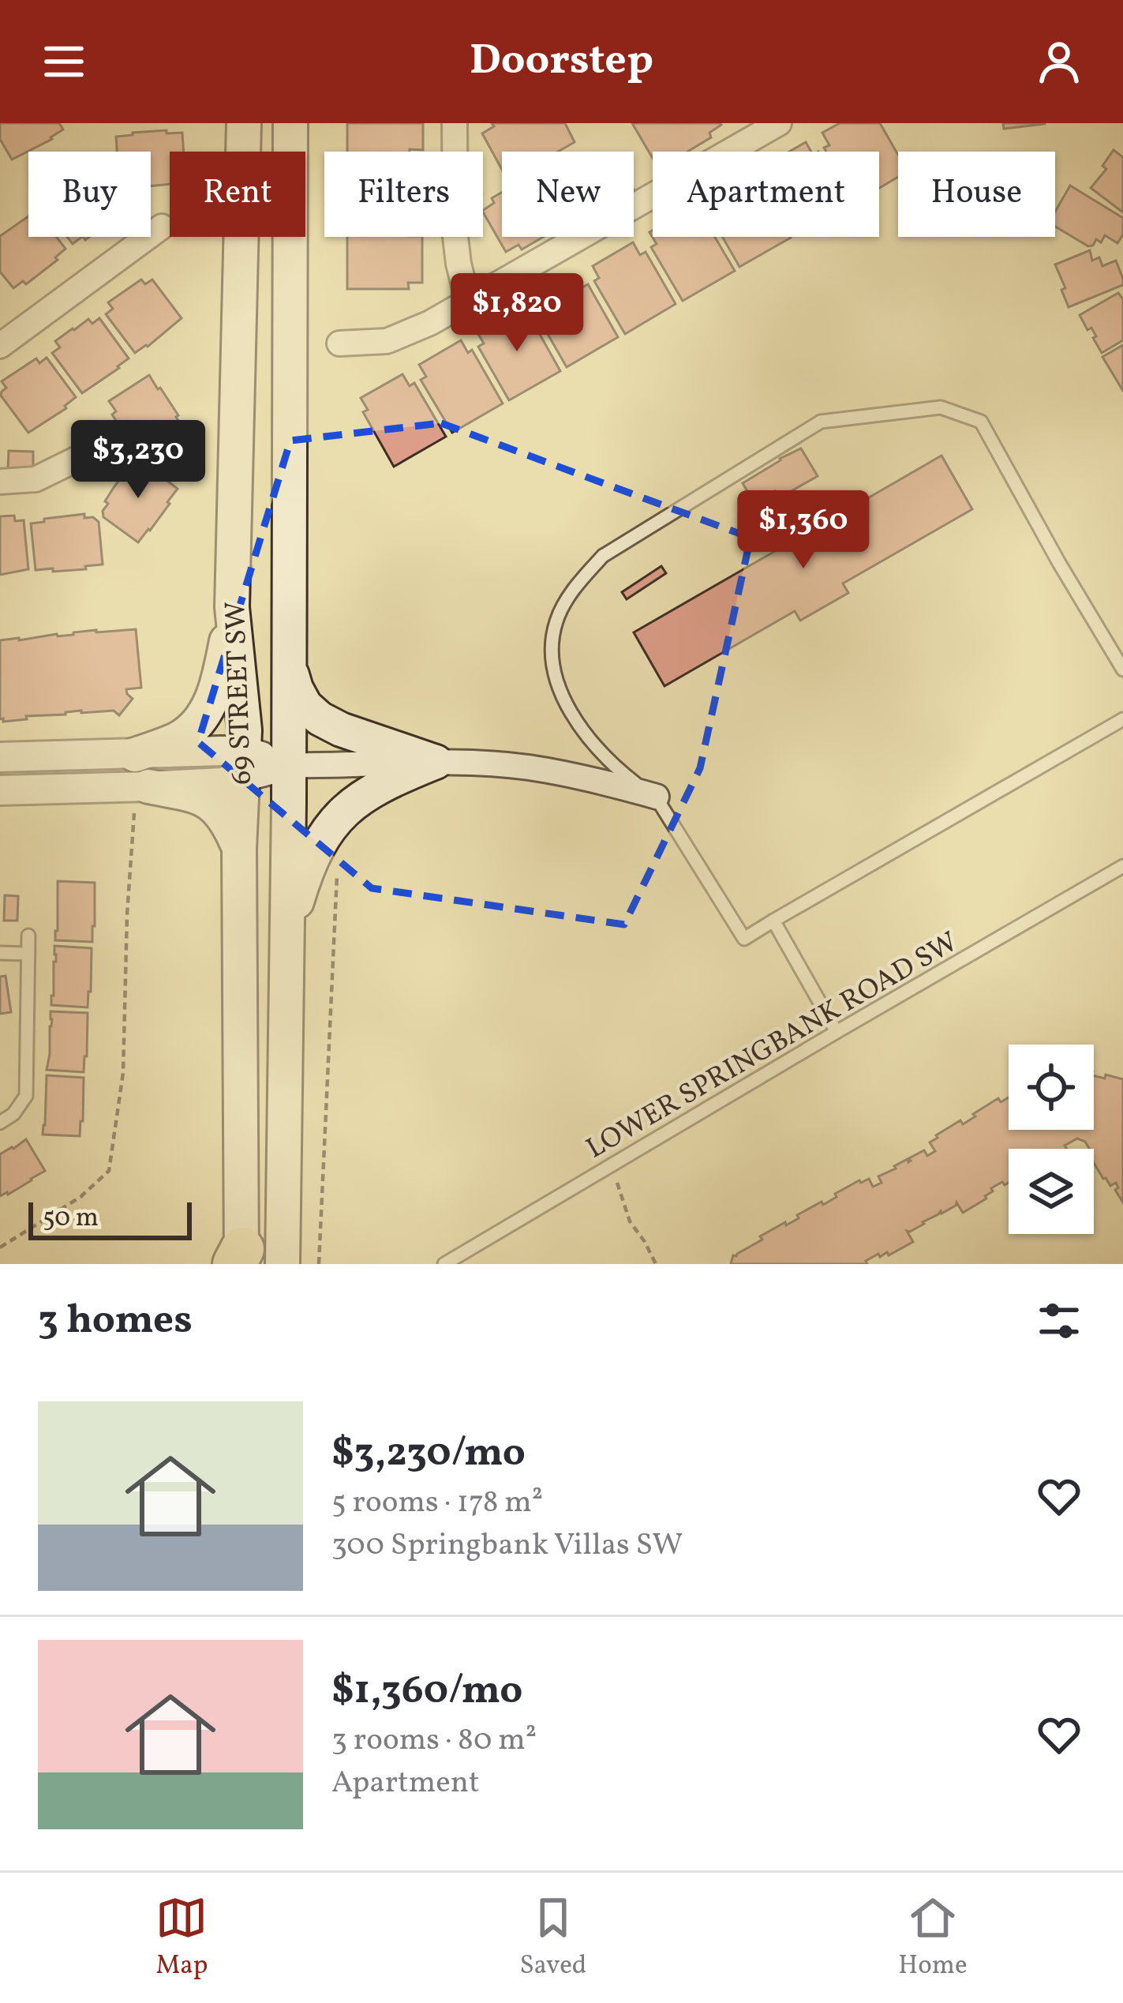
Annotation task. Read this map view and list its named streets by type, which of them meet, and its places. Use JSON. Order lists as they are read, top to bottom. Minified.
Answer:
{"streets":{"main road":["69 STREET SW"],"lane":["LOWER SPRINGBANK ROAD SW"]},"scale_bar":"50 m","page":{"header":"Doorstep","chip":["Buy","Rent","Filters","New","Apartment","House"],"price":["$1,820","$3,230","$1,360"],"scale":"50 m","heading":"3 homes","list":[{"name":"$3,230/mo","note":"5 rooms · 178 m² · 300 Springbank Villas SW"},{"name":"$1,360/mo","note":"3 rooms · 80 m² · Apartment"}],"tabs":["Map","Saved","Home"]}}
